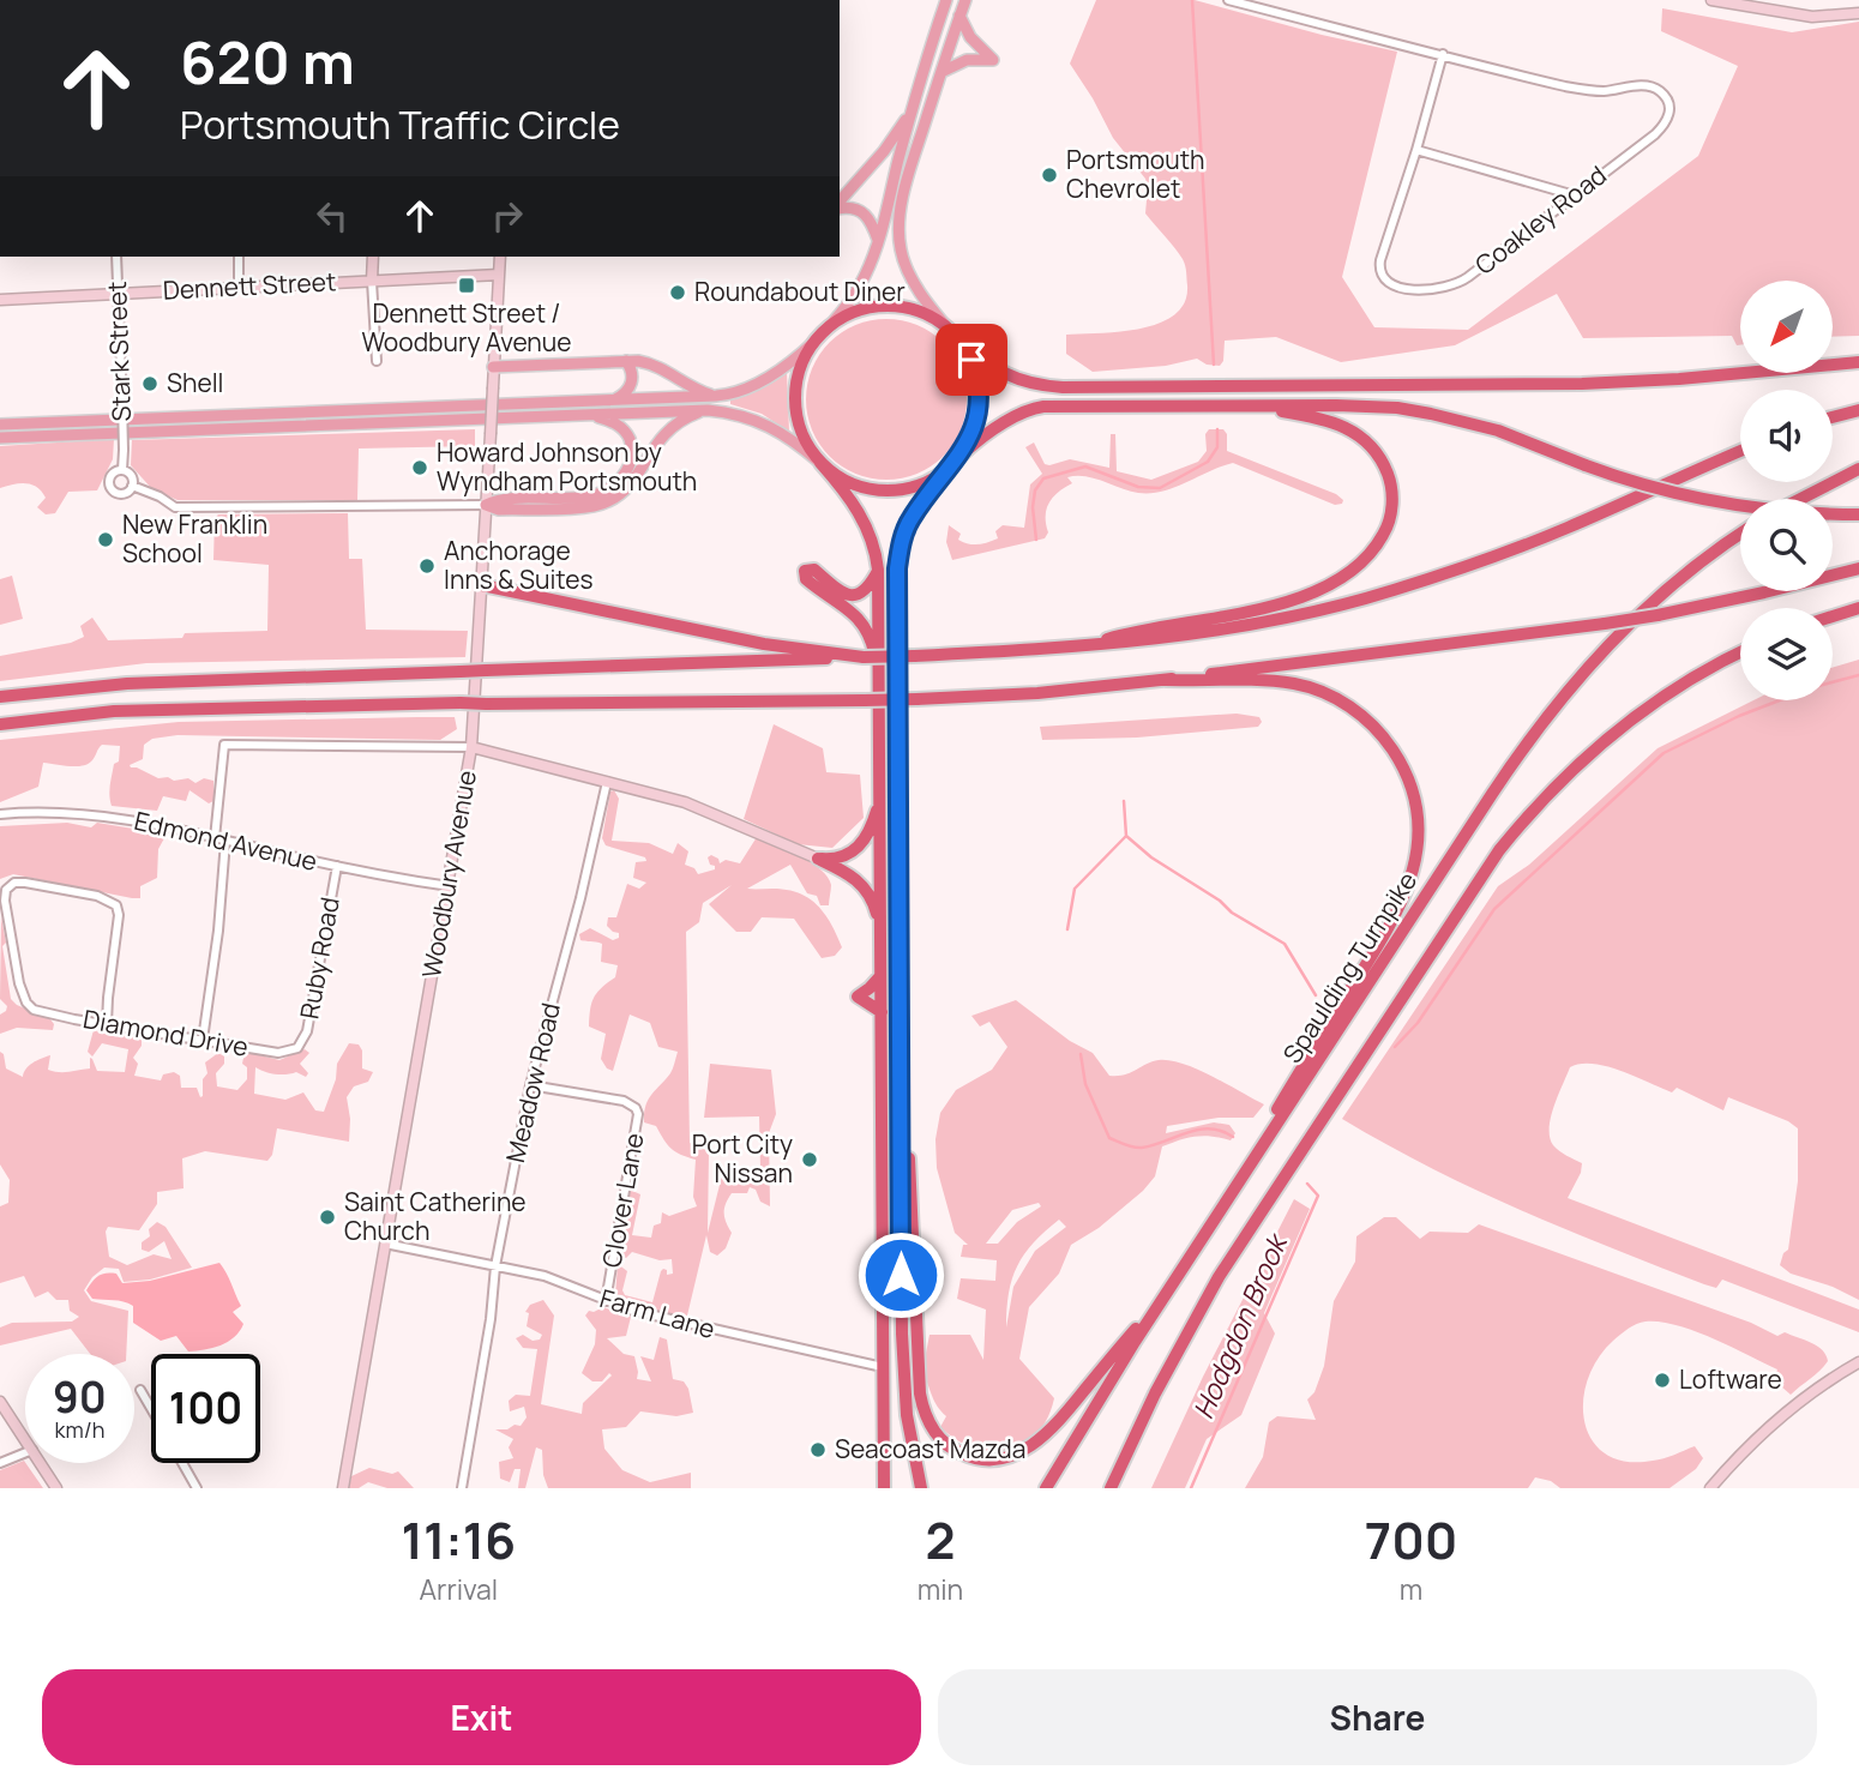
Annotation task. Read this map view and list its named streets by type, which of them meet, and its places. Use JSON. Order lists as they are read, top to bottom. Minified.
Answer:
{"streets":{"highway":["Spaulding Turnpike"],"street":["Coakley Road","Dennett Street","Stark Street","Edmond Avenue","Woodbury Avenue","Ruby Road","Diamond Drive","Meadow Road","Clover Lane","Farm Lane"]},"crossings":[["Dennett Street","Stark Street"],["Dennett Street","Woodbury Avenue"],["Edmond Avenue","Woodbury Avenue"],["Edmond Avenue","Ruby Road"],["Woodbury Avenue","Farm Lane"],["Ruby Road","Diamond Drive"],["Meadow Road","Clover Lane"],["Meadow Road","Farm Lane"],["Clover Lane","Farm Lane"]],"water":["Hodgdon Brook"],"places":{"other":["Portsmouth Chevrolet","Roundabout Diner","Shell","Howard Johnson by Wyndham Portsmouth","New Franklin School","Anchorage Inns & Suites","Port City Nissan","Saint Catherine Church","Loftware","Seacoast Mazda"],"transit":["Dennett Street / Woodbury Avenue"]},"north":"bottom left","page":{"turn":["620 m","Portsmouth Traffic Circle"],"speed":"90 km/h","limit":"100","eta":["11:16","Arrival","2","min","700","m"],"buttons":["Exit","Share"]}}
